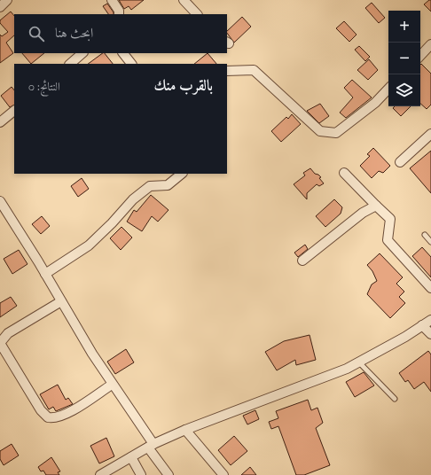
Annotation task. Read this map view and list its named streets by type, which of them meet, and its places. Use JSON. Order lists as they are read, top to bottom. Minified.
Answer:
{"page":{"map_buttons":["+","−"],"search":"ابحث هنا","heading":["بالقرب منك","النتائج: 0"]}}
